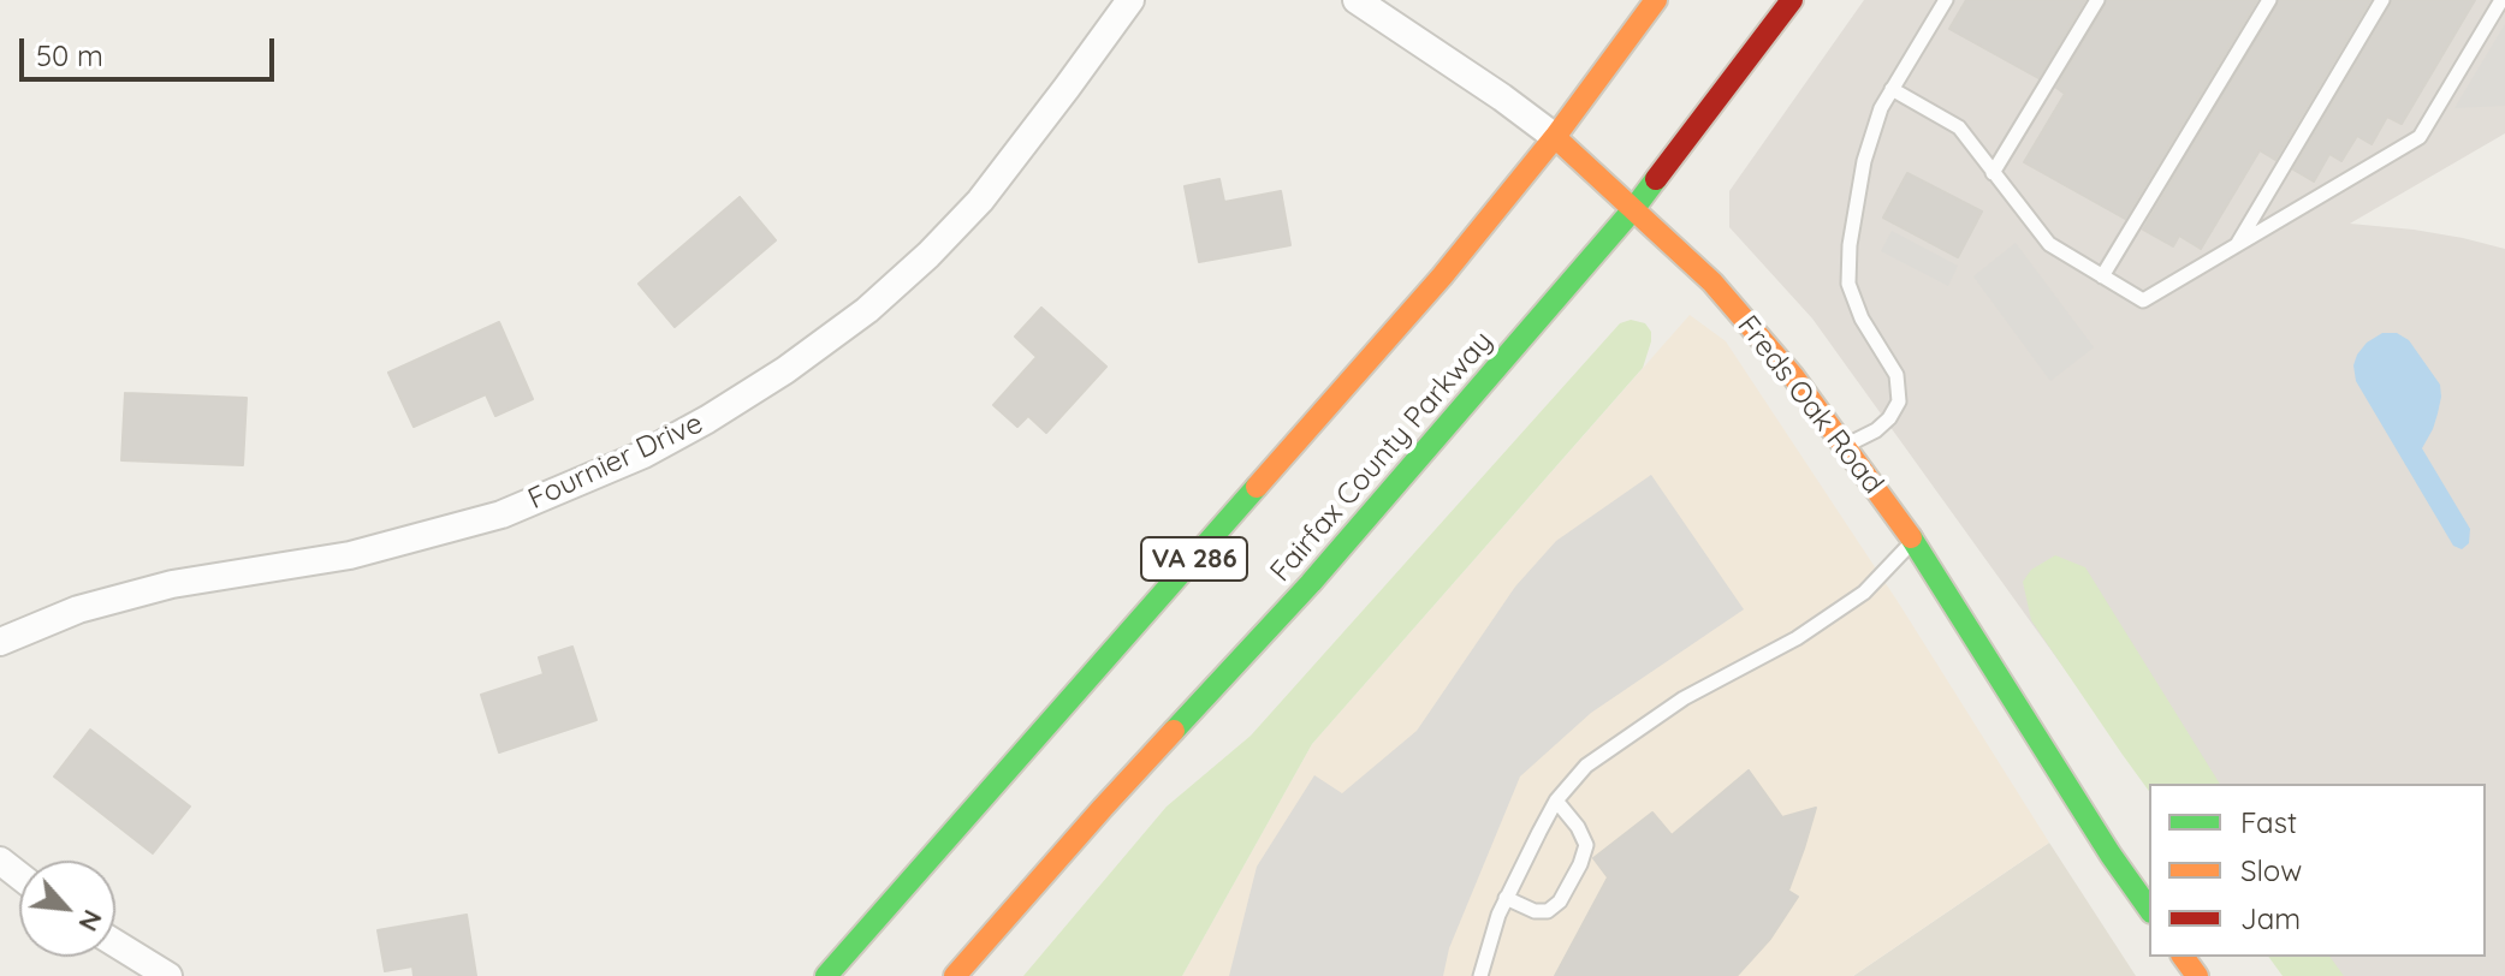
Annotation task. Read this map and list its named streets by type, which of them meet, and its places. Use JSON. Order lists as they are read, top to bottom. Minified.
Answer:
{"streets":{"main road":["Freds Oak Road","Fairfax County Parkway","VA 286"],"street":["Fournier Drive"]},"crossings":[["Freds Oak Road","Fairfax County Parkway"],["Freds Oak Road","VA 286"]],"legend":["Fast","Slow","Jam"],"scale_bar":"50 m","north":"bottom right"}
